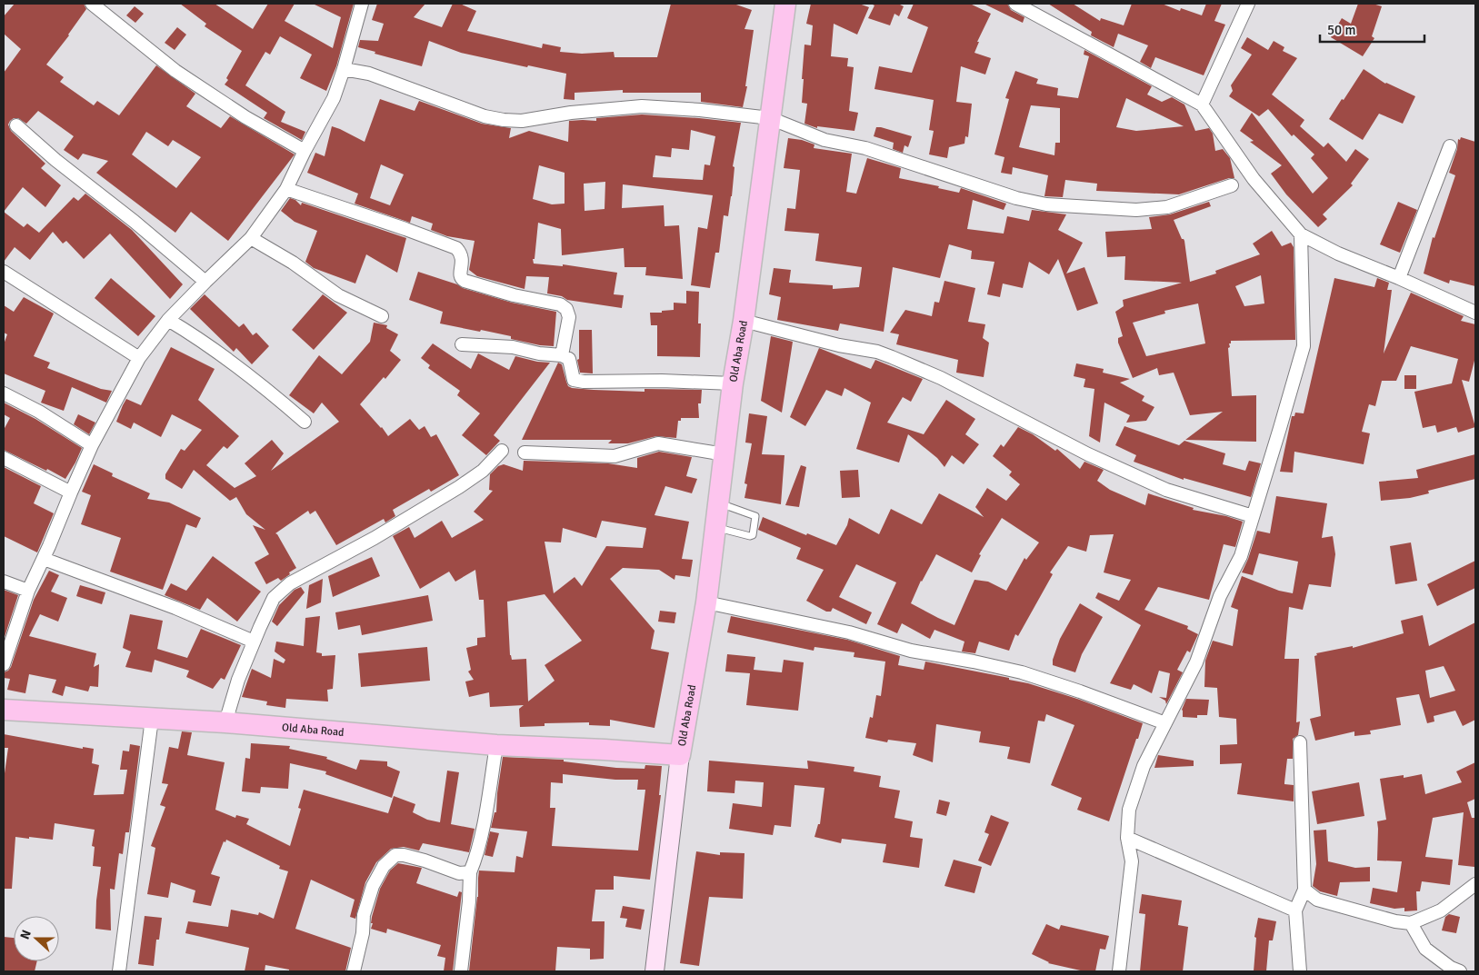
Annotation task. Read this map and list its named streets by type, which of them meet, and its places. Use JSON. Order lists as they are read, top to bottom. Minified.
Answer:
{"streets":{"main road":["Old Aba Road"]},"scale_bar":"50 m","north":"left"}
